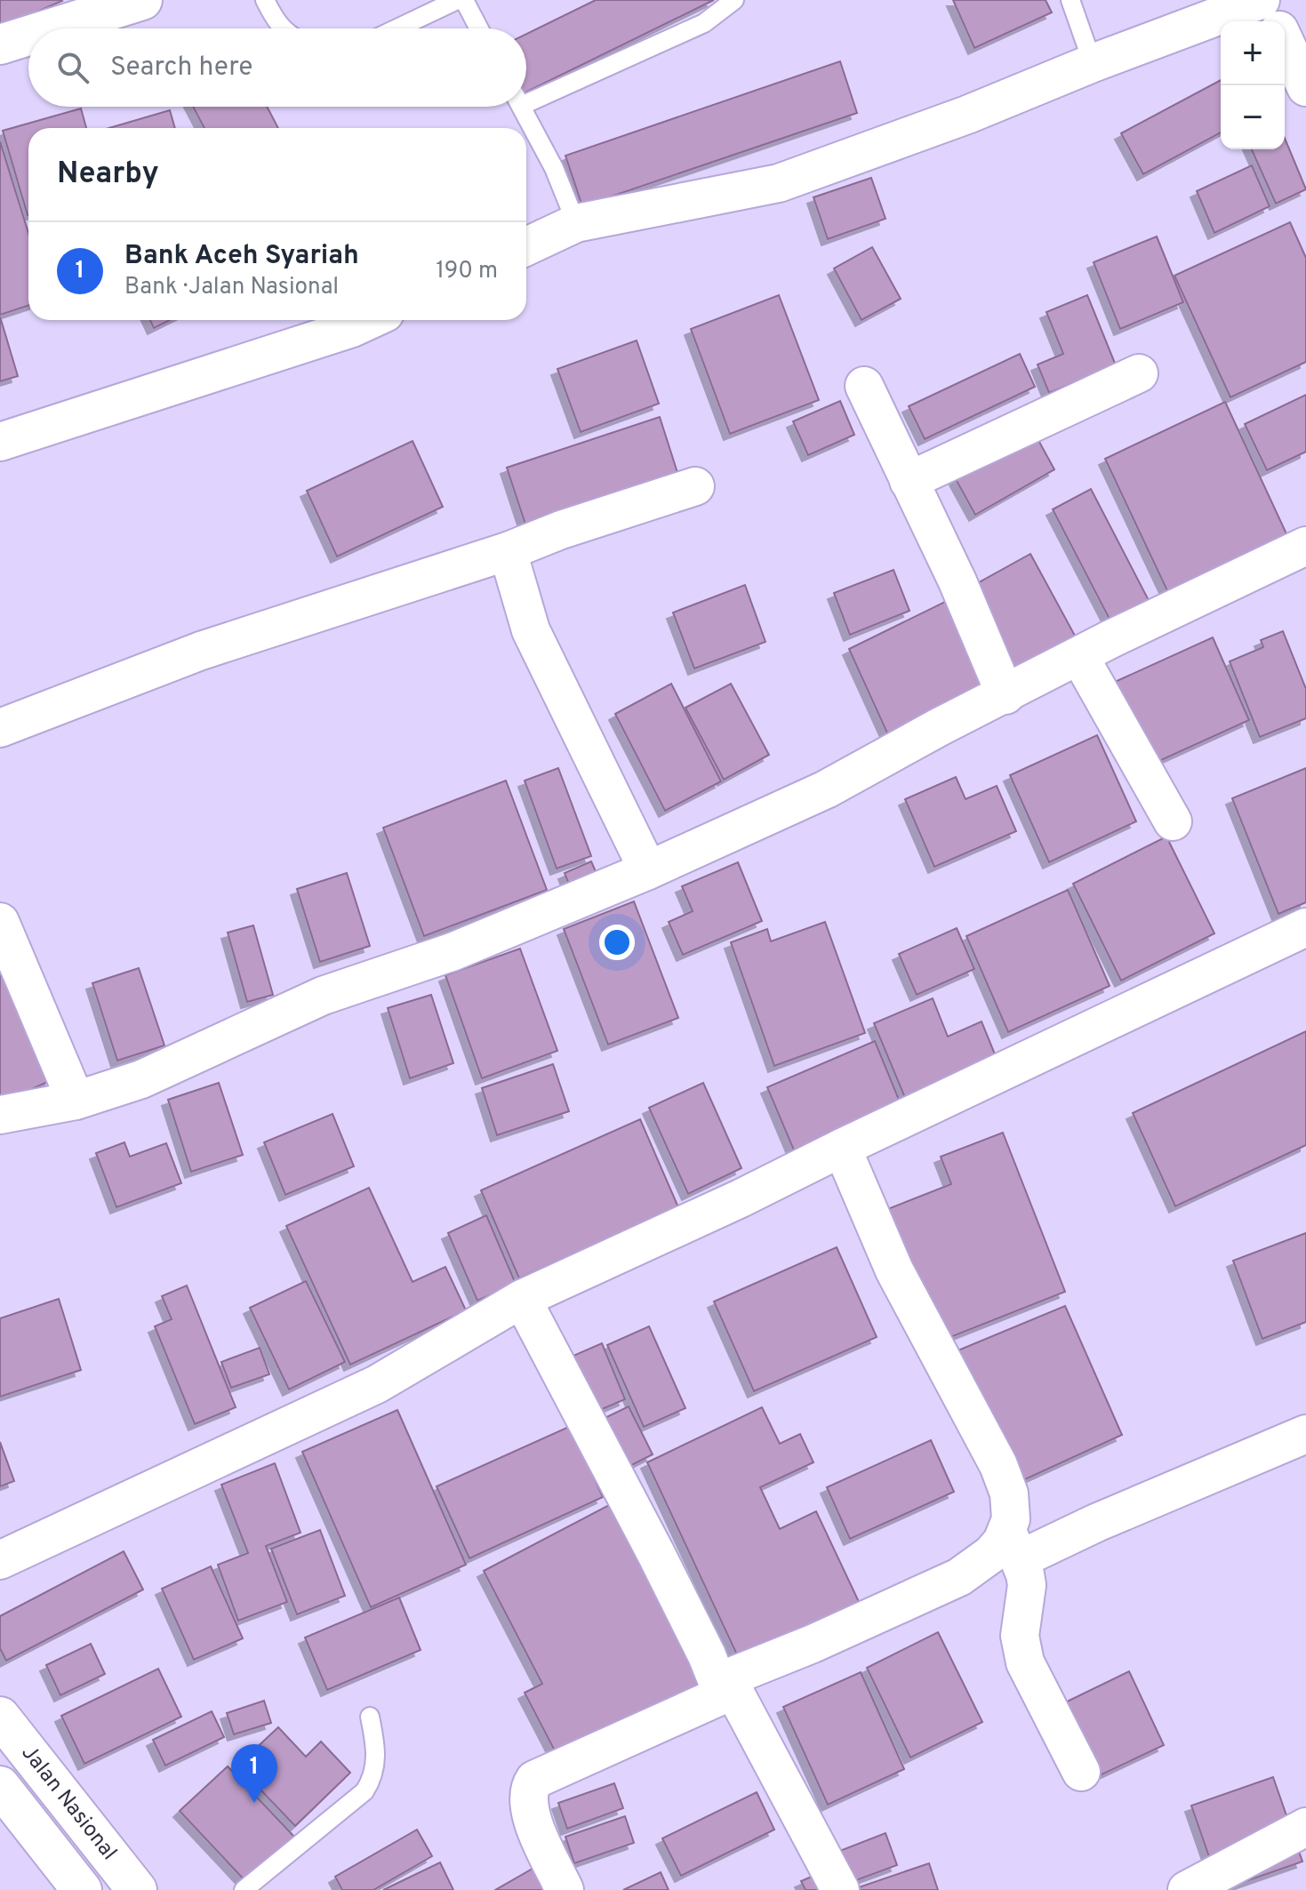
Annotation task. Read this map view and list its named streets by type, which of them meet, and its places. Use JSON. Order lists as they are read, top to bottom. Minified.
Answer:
{"streets":{"highway":["Jalan Nasional"]},"page":{"map_buttons":["+","−"],"search":"Search here","heading":"Nearby","list":[{"mark":"1","name":"Bank Aceh Syariah","note":"Bank · Jalan Nasional","value":"190 m"}],"pins":"1"}}
